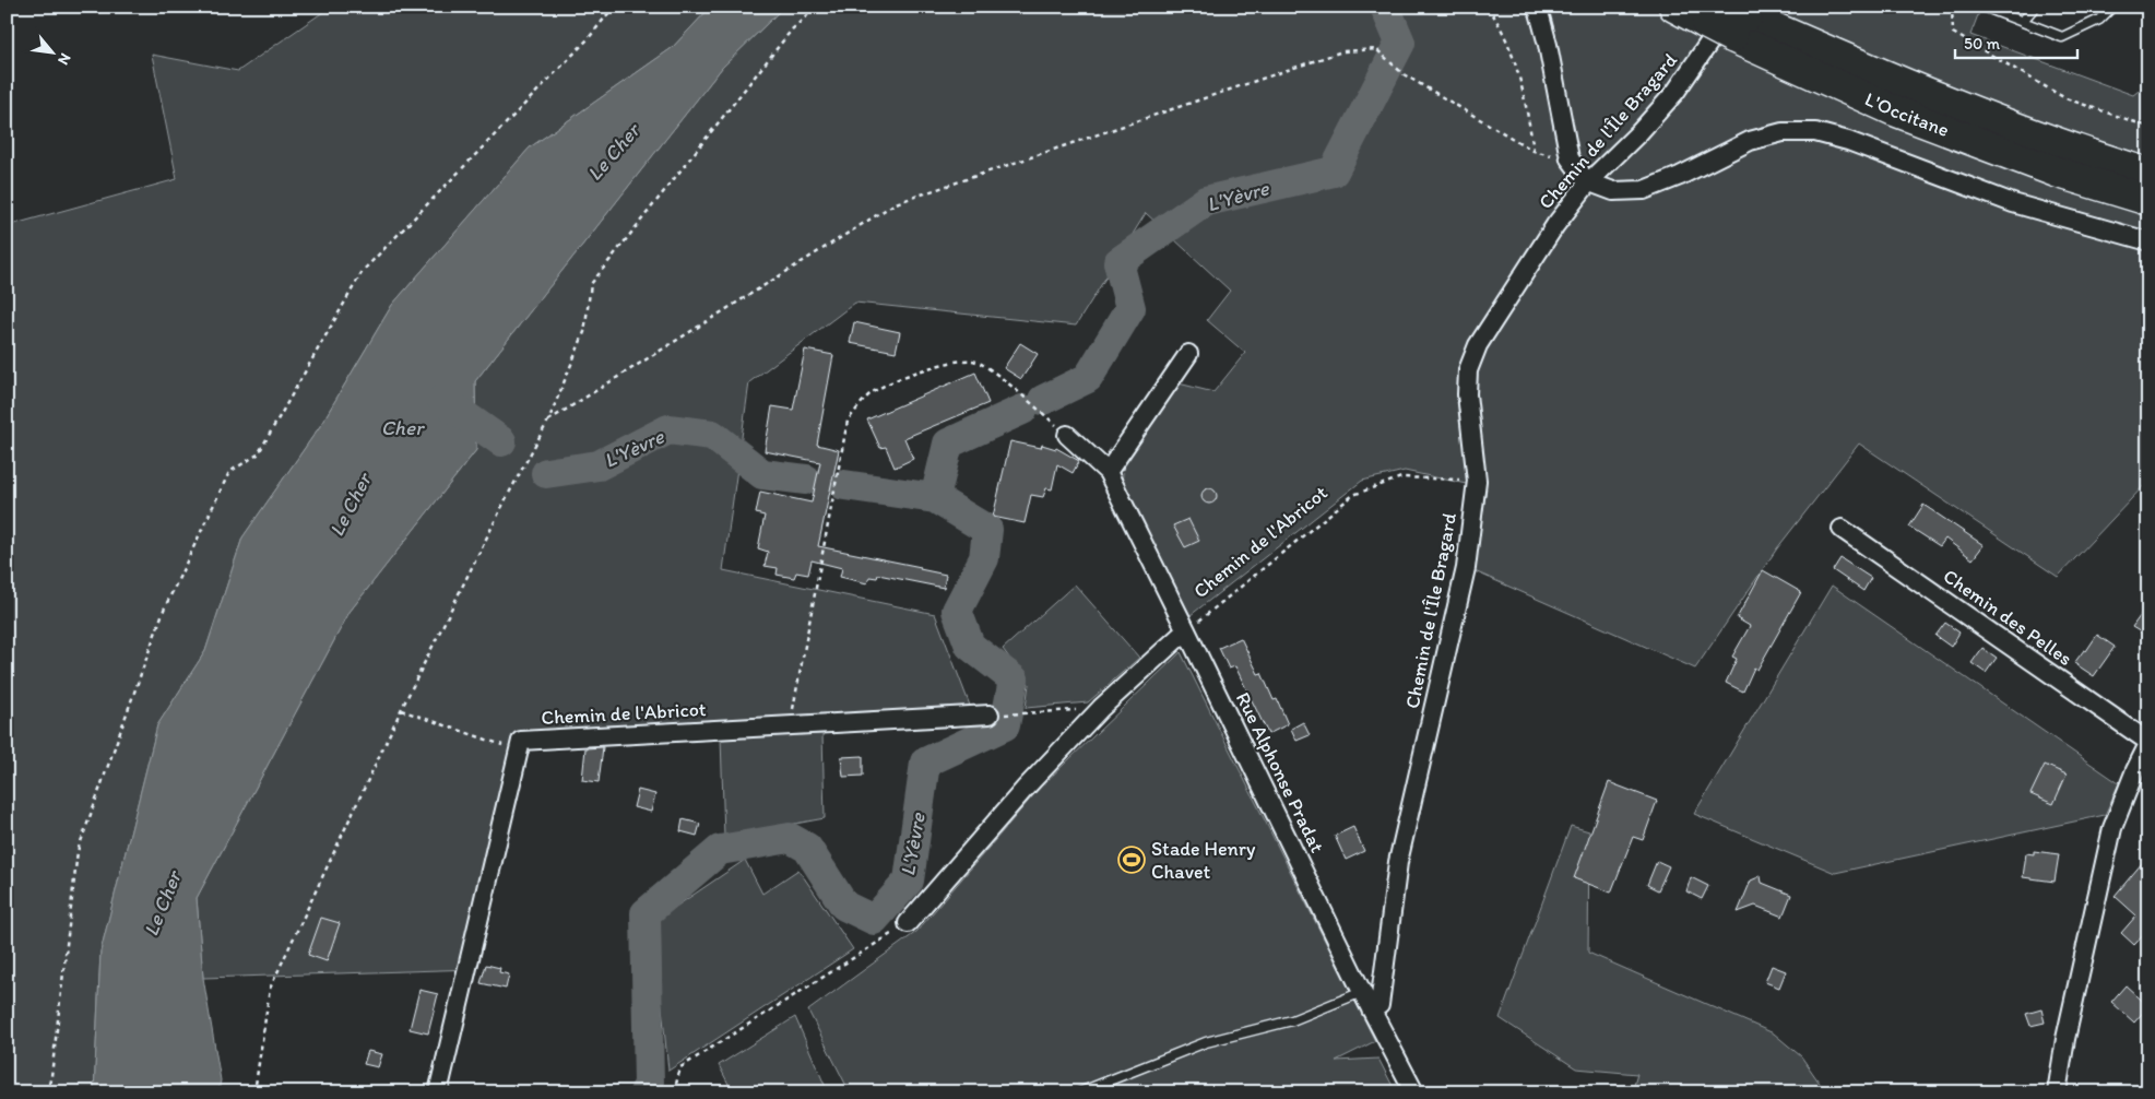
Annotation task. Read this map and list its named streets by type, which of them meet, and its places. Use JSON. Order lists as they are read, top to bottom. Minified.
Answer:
{"streets":{"highway":["L'Occitane"],"street":["Chemin de l'Île Bragard","Chemin de l'Abricot","Chemin des Pelles","Rue Alphonse Pradat"]},"crossings":[["L'Occitane","Chemin de l'Île Bragard"],["Chemin de l'Île Bragard","Chemin de l'Abricot"],["Chemin de l'Île Bragard","Rue Alphonse Pradat"],["Chemin de l'Abricot","Rue Alphonse Pradat"]],"water":["Le Cher","L'Yèvre","Cher"],"places":{"sports":["Stade Henry Chavet"]},"scale_bar":"50 m","north":"bottom right"}
